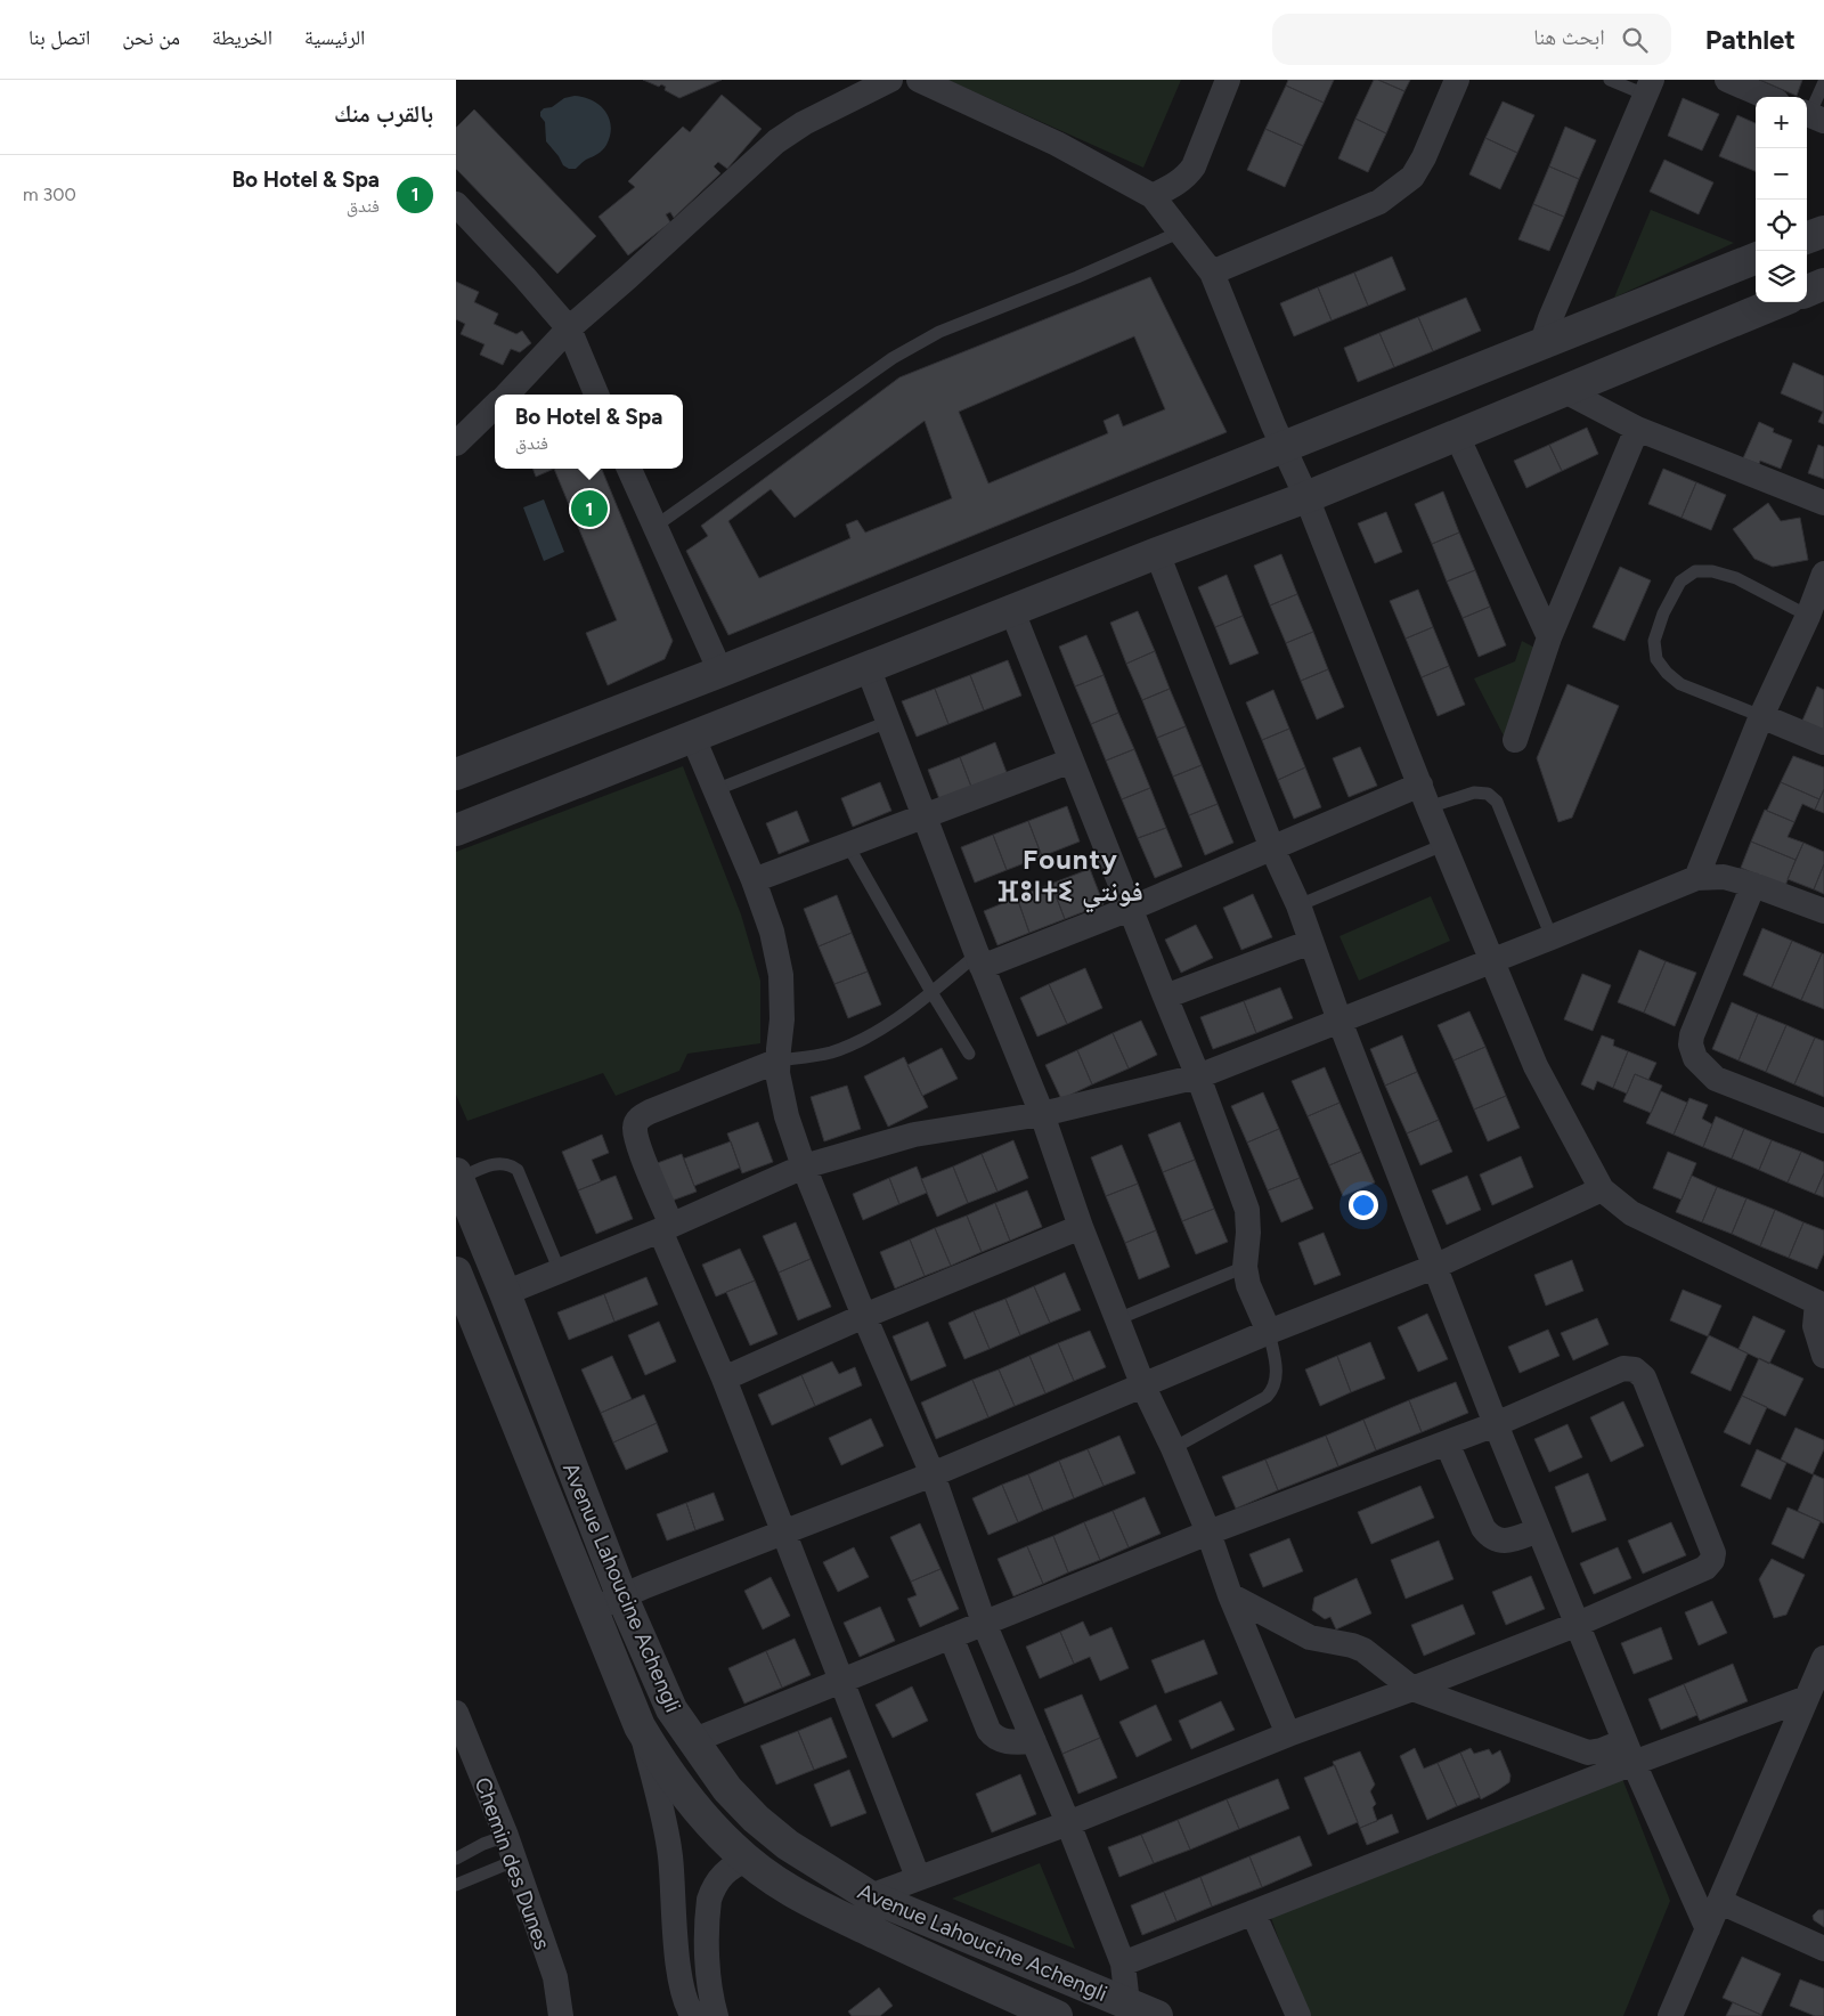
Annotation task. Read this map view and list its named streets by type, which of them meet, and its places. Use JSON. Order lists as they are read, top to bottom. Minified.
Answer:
{"streets":{"street":["Avenue Lahoucine Achengli","Chemin des Dunes"]},"districts":["Founty ⴼⵓⵏⵜⵉ فونتي"],"page":{"header":"Pathlet","search":"ابحث هنا","nav":["الرئيسية","الخريطة","من نحن","اتصل بنا"],"heading":"بالقرب منك","map_buttons":["+","−"],"list":[{"mark":"1","name":"Bo Hotel & Spa","note":"فندق","value":"300 m"}],"popup":["Bo Hotel & Spa","فندق"],"pins":"1"}}
